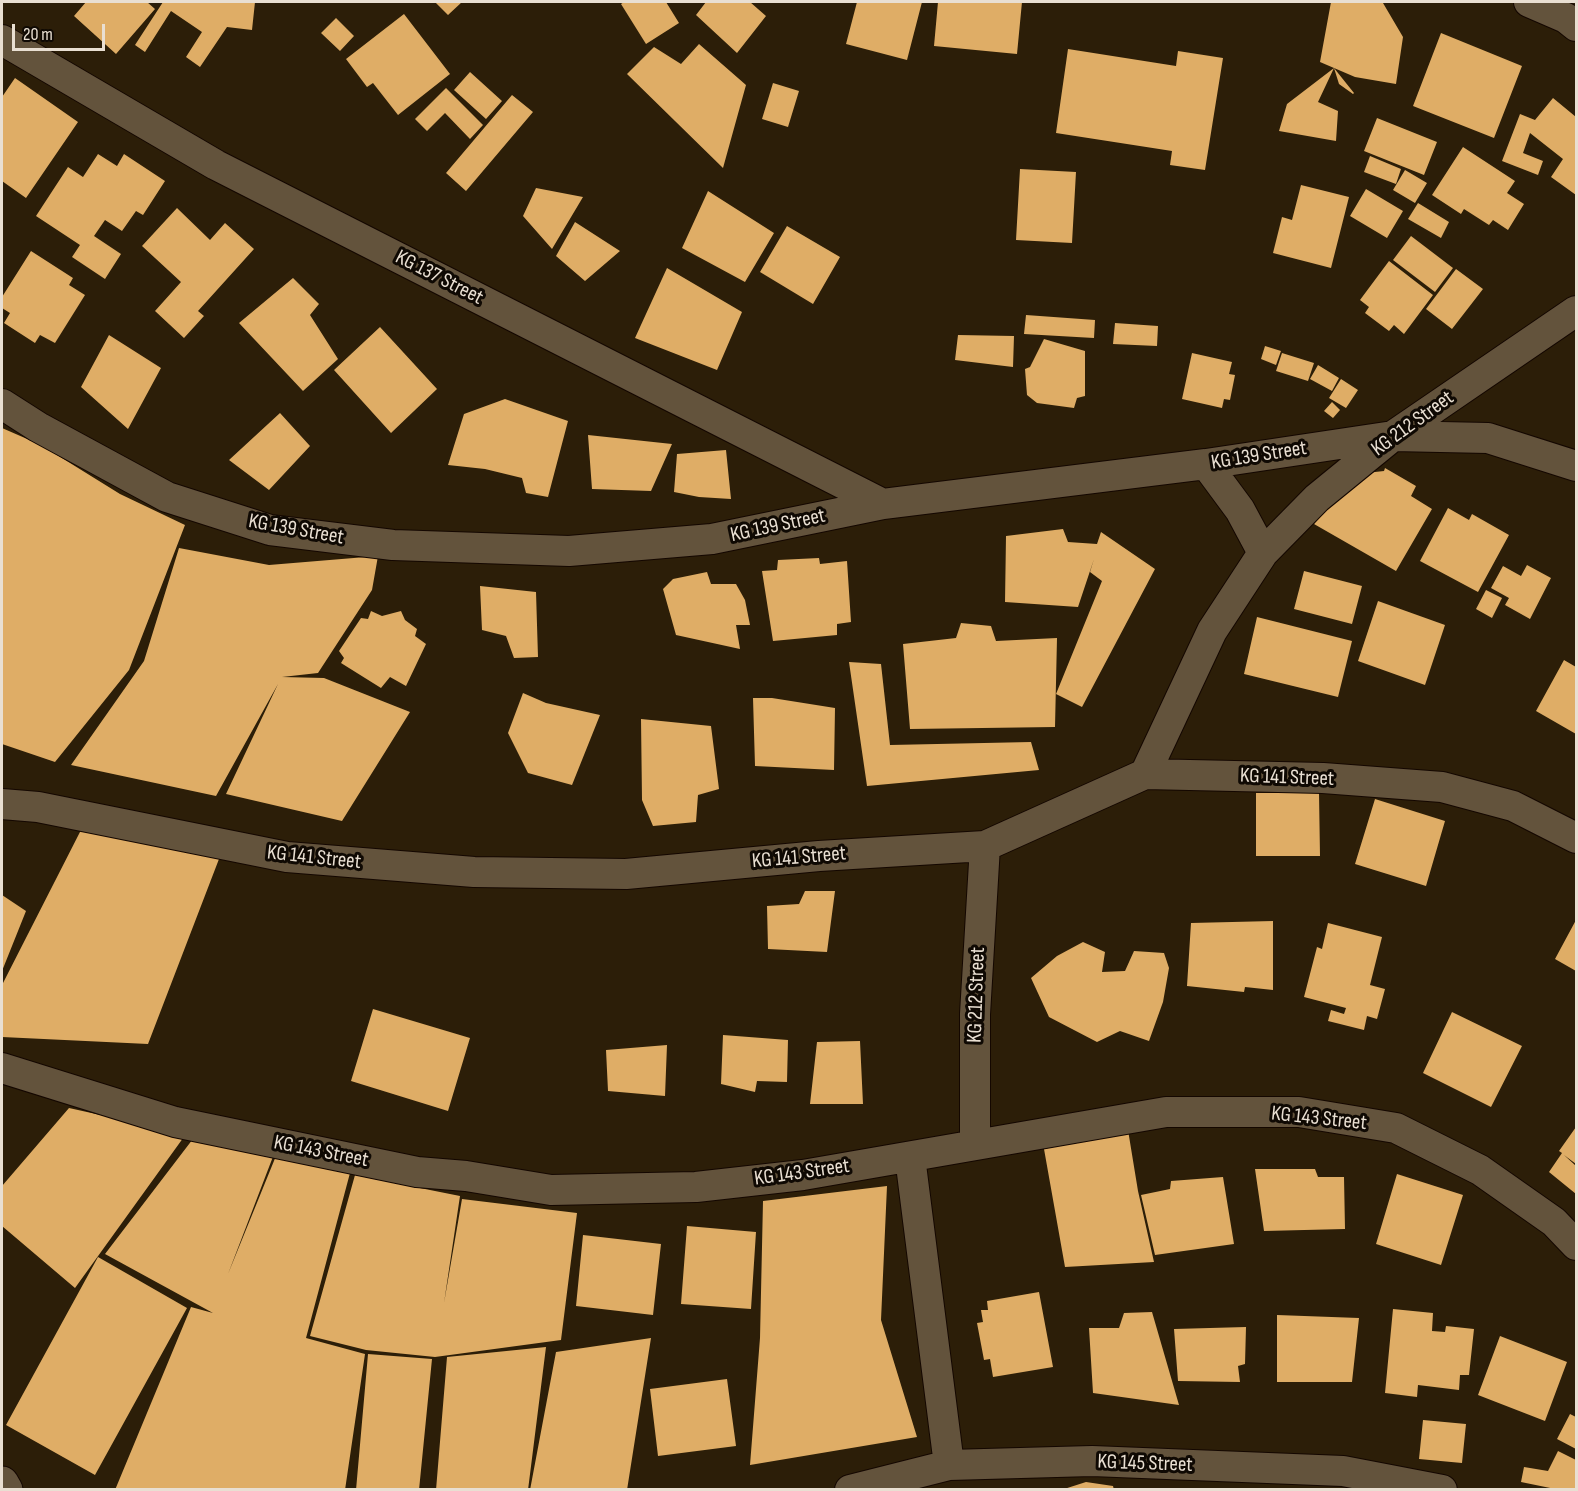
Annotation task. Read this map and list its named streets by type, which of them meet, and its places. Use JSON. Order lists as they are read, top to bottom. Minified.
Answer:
{"streets":{"street":["KG 137 Street","KG 212 Street","KG 139 Street","KG 141 Street","KG 143 Street","KG 145 Street"]},"crossings":[["KG 137 Street","KG 139 Street"],["KG 212 Street","KG 139 Street"],["KG 212 Street","KG 141 Street"],["KG 212 Street","KG 143 Street"]],"scale_bar":"20 m"}
